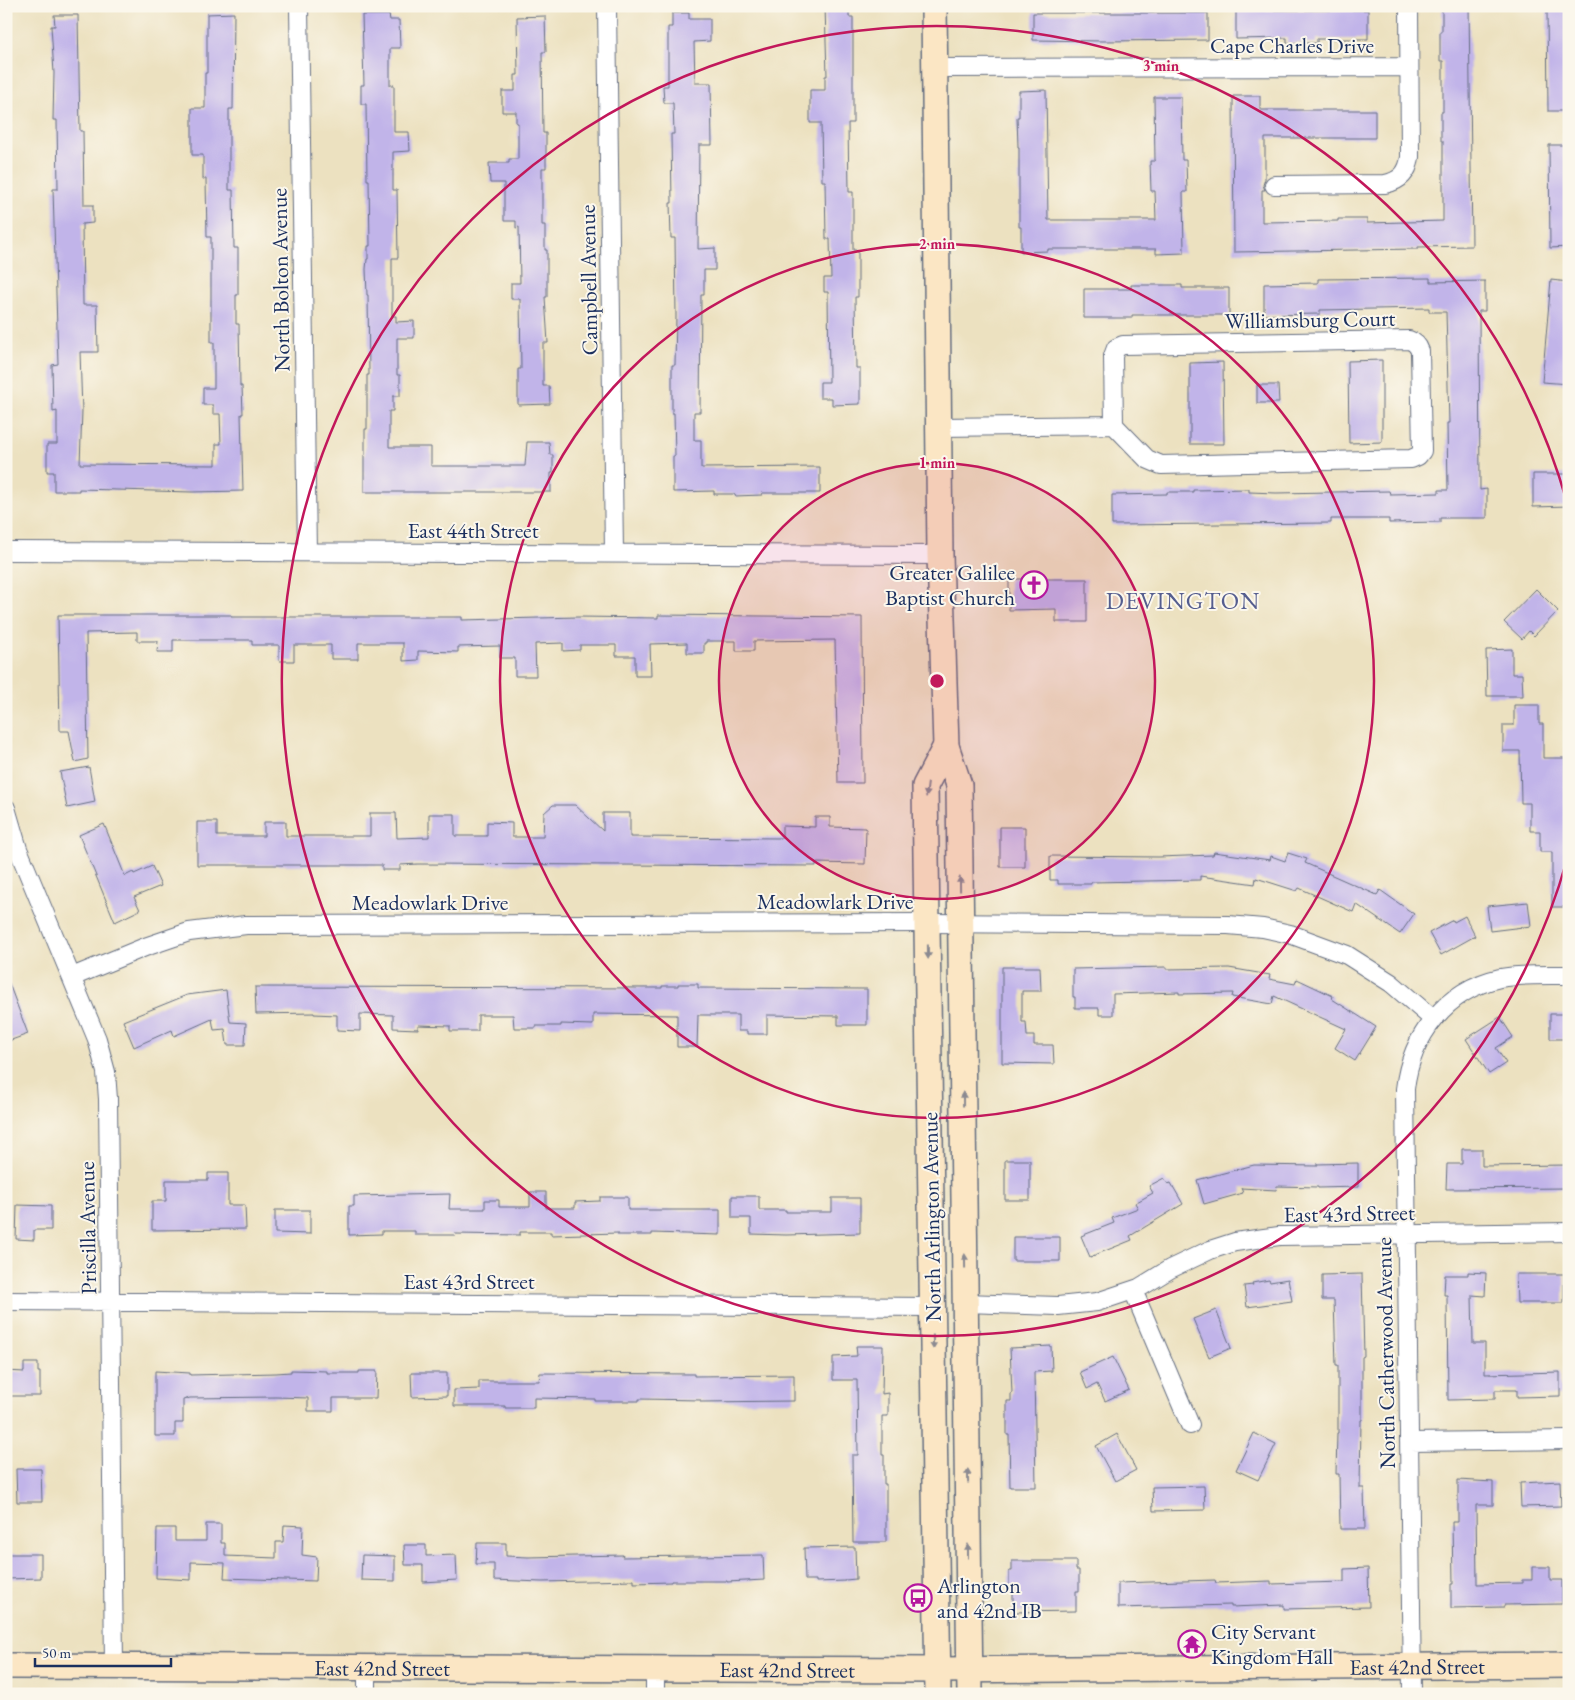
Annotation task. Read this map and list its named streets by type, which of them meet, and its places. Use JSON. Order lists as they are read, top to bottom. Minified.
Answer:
{"streets":{"main road":["North Arlington Avenue","East 42nd Street"],"street":["Cape Charles Drive","North Bolton Avenue","Campbell Avenue","Williamsburg Court","East 44th Street","Meadowlark Drive","East 43rd Street","Priscilla Avenue","North Catherwood Avenue"]},"crossings":[["Cape Charles Drive","North Arlington Avenue"],["North Bolton Avenue","East 44th Street"],["Campbell Avenue","East 44th Street"],["East 44th Street","North Arlington Avenue"],["Meadowlark Drive","North Arlington Avenue"],["Meadowlark Drive","Priscilla Avenue"],["Meadowlark Drive","North Catherwood Avenue"],["East 43rd Street","North Arlington Avenue"],["East 43rd Street","Priscilla Avenue"],["East 43rd Street","North Catherwood Avenue"],["North Arlington Avenue","East 42nd Street"],["Priscilla Avenue","East 42nd Street"],["North Catherwood Avenue","East 42nd Street"]],"districts":["DEVINGTON"],"places":{"church":["Greater Galilee Baptist Church"],"bus stop":["Arlington and 42nd IB"],"temple":["City Servant Kingdom Hall"]},"scale_bar":"50 m","rings":["3 min","2 min","1 min"]}
